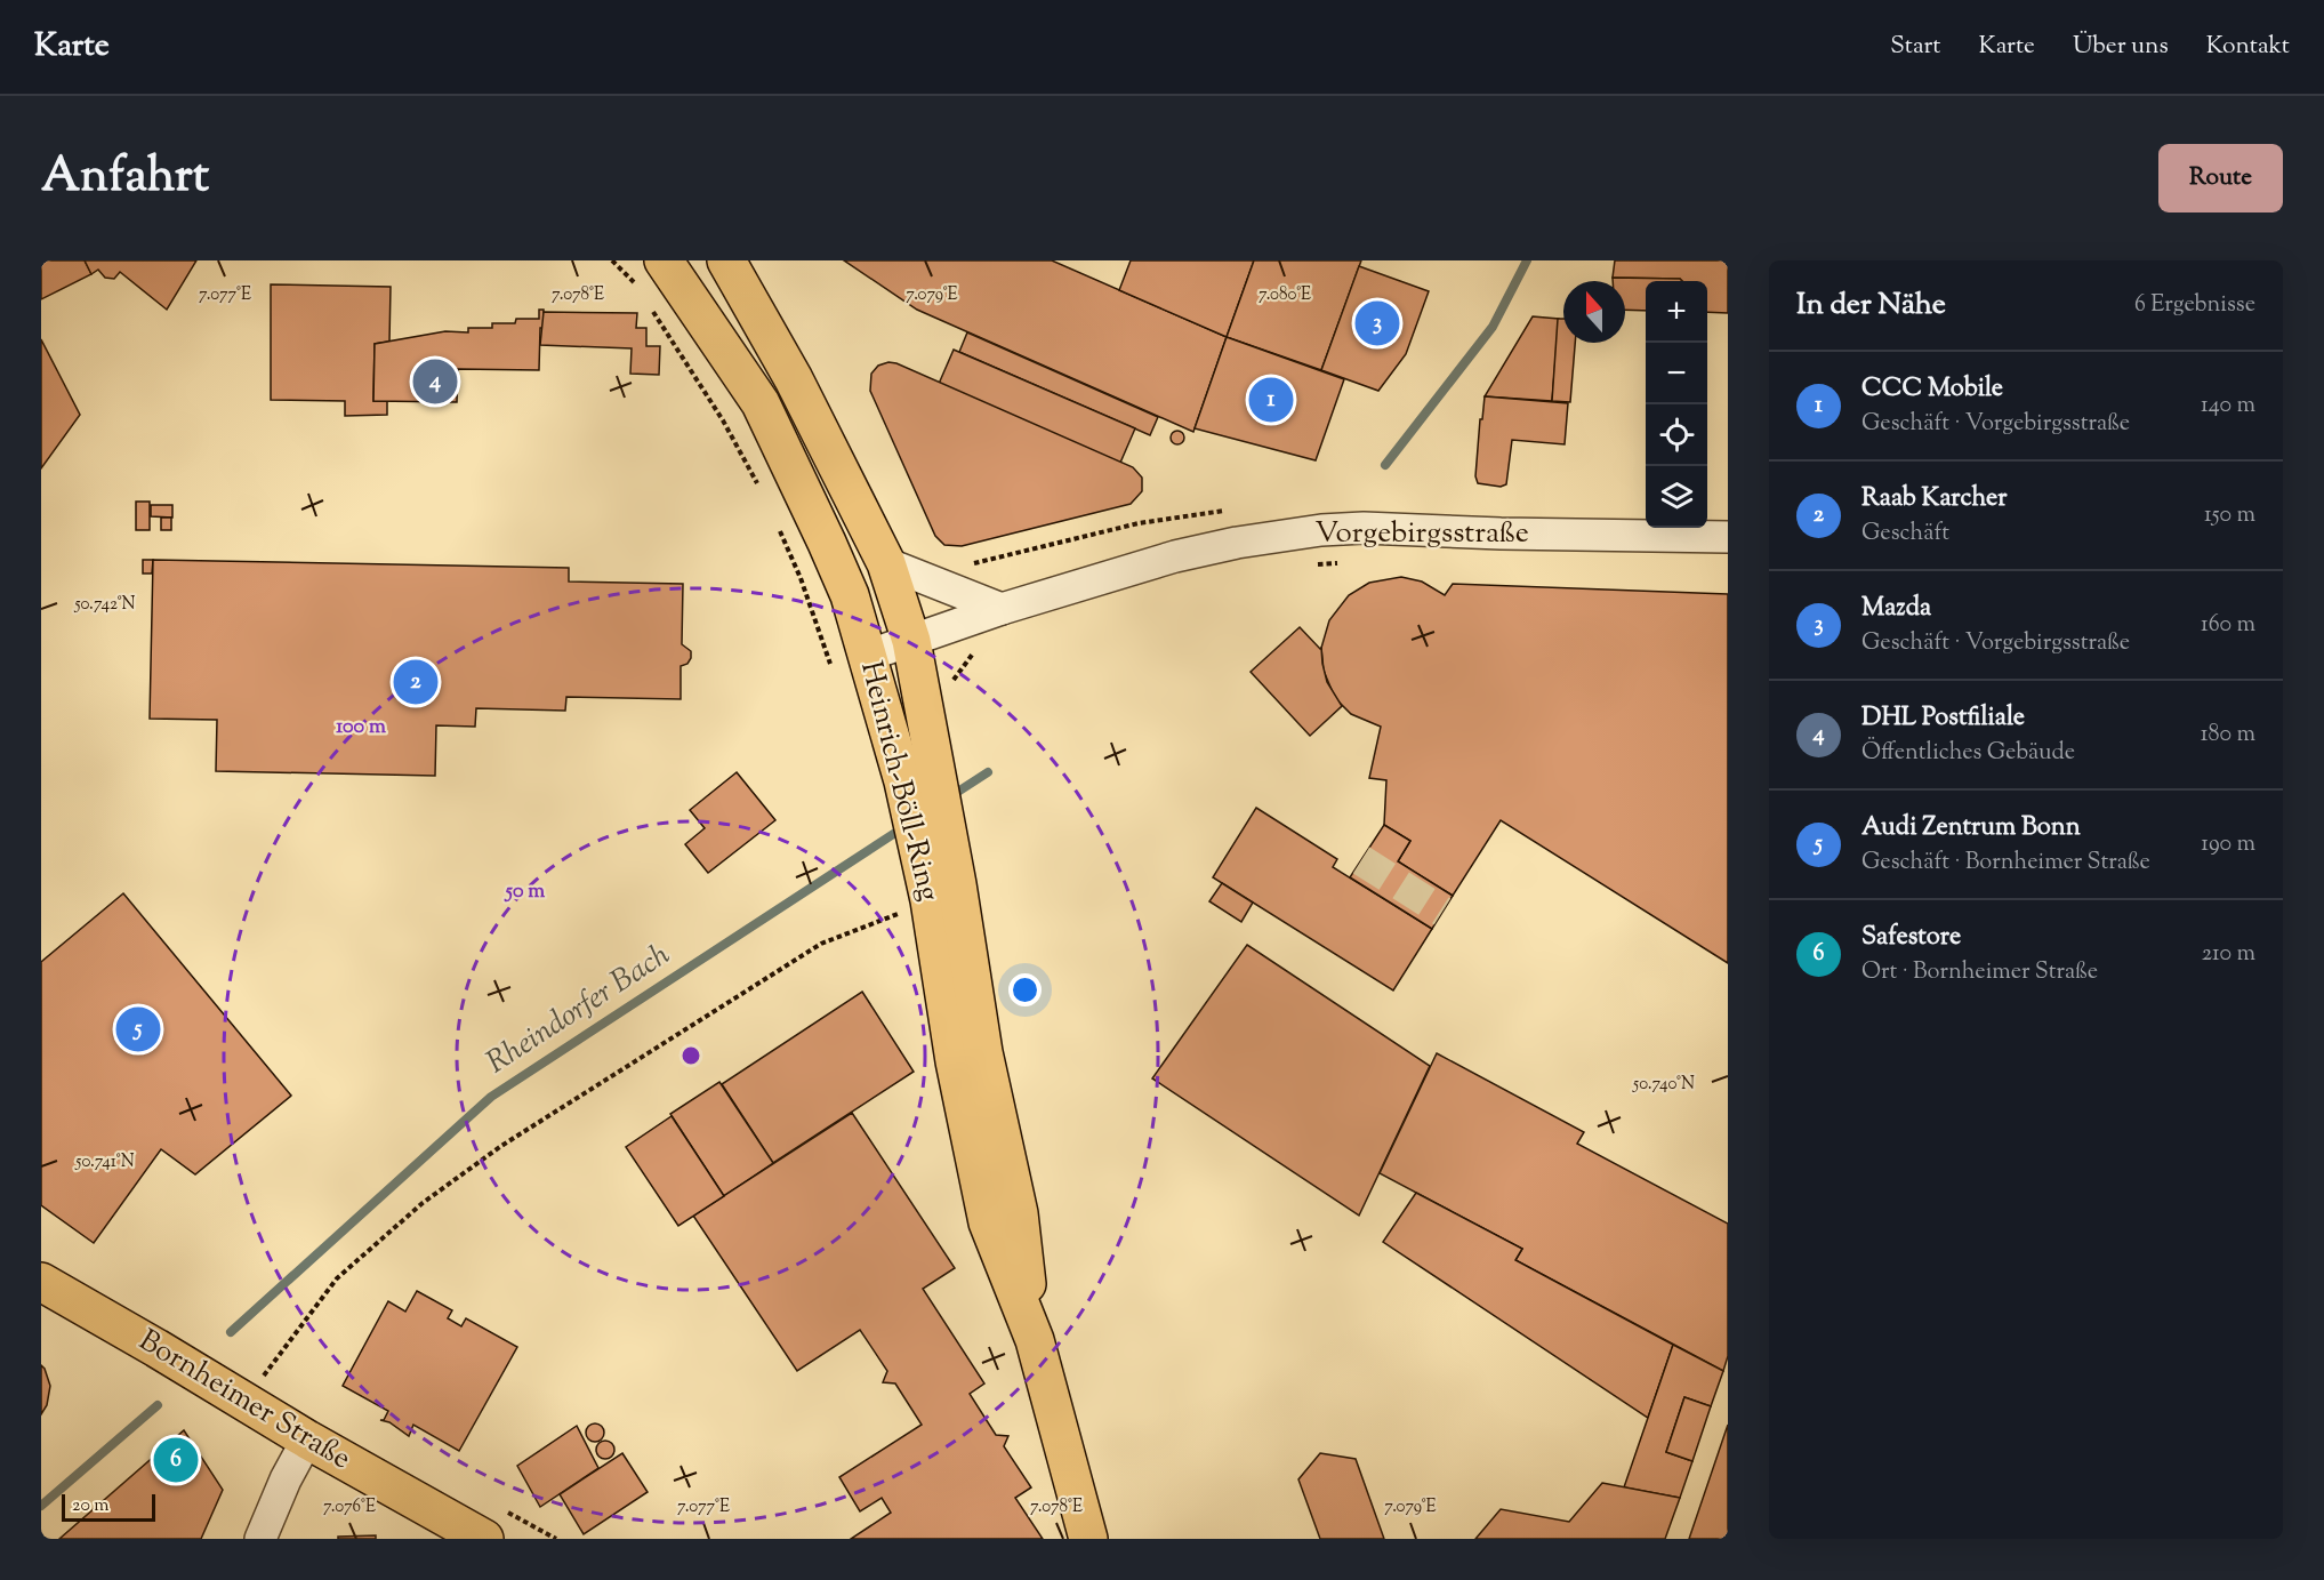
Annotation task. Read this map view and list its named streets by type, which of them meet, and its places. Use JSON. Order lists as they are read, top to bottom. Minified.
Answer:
{"streets":{"main road":["Heinrich-Böll-Ring","Bornheimer Straße"],"street":["Vorgebirgsstraße"]},"crossings":[["Vorgebirgsstraße","Heinrich-Böll-Ring"]],"water":["Rheindorfer Bach"],"scale_bar":"20 m","north":"top","page":{"header":"Karte","nav":["Start","Karte","Über uns","Kontakt"],"title":"Anfahrt","buttons":"Route","heading":["In der Nähe","6 Ergebnisse"],"map_buttons":["+","−"],"pins":["3","4","1","2","5","6"],"list":[{"mark":"1","name":"CCC Mobile","note":"Geschäft · Vorgebirgsstraße","value":"140 m"},{"mark":"2","name":"Raab Karcher","note":"Geschäft","value":"150 m"},{"mark":"3","name":"Mazda","note":"Geschäft · Vorgebirgsstraße","value":"160 m"},{"mark":"4","name":"DHL Postfiliale","note":"Öffentliches Gebäude","value":"180 m"},{"mark":"5","name":"Audi Zentrum Bonn","note":"Geschäft · Bornheimer Straße","value":"190 m"},{"mark":"6","name":"Safestore","note":"Ort · Bornheimer Straße","value":"210 m"}],"scale":"20 m"},"coordinates":["7.077°E","7.078°E","7.079°E","7.080°E","50.742°N","50.740°N","50.741°N","7.076°E"],"rings":["100 m","50 m"]}
